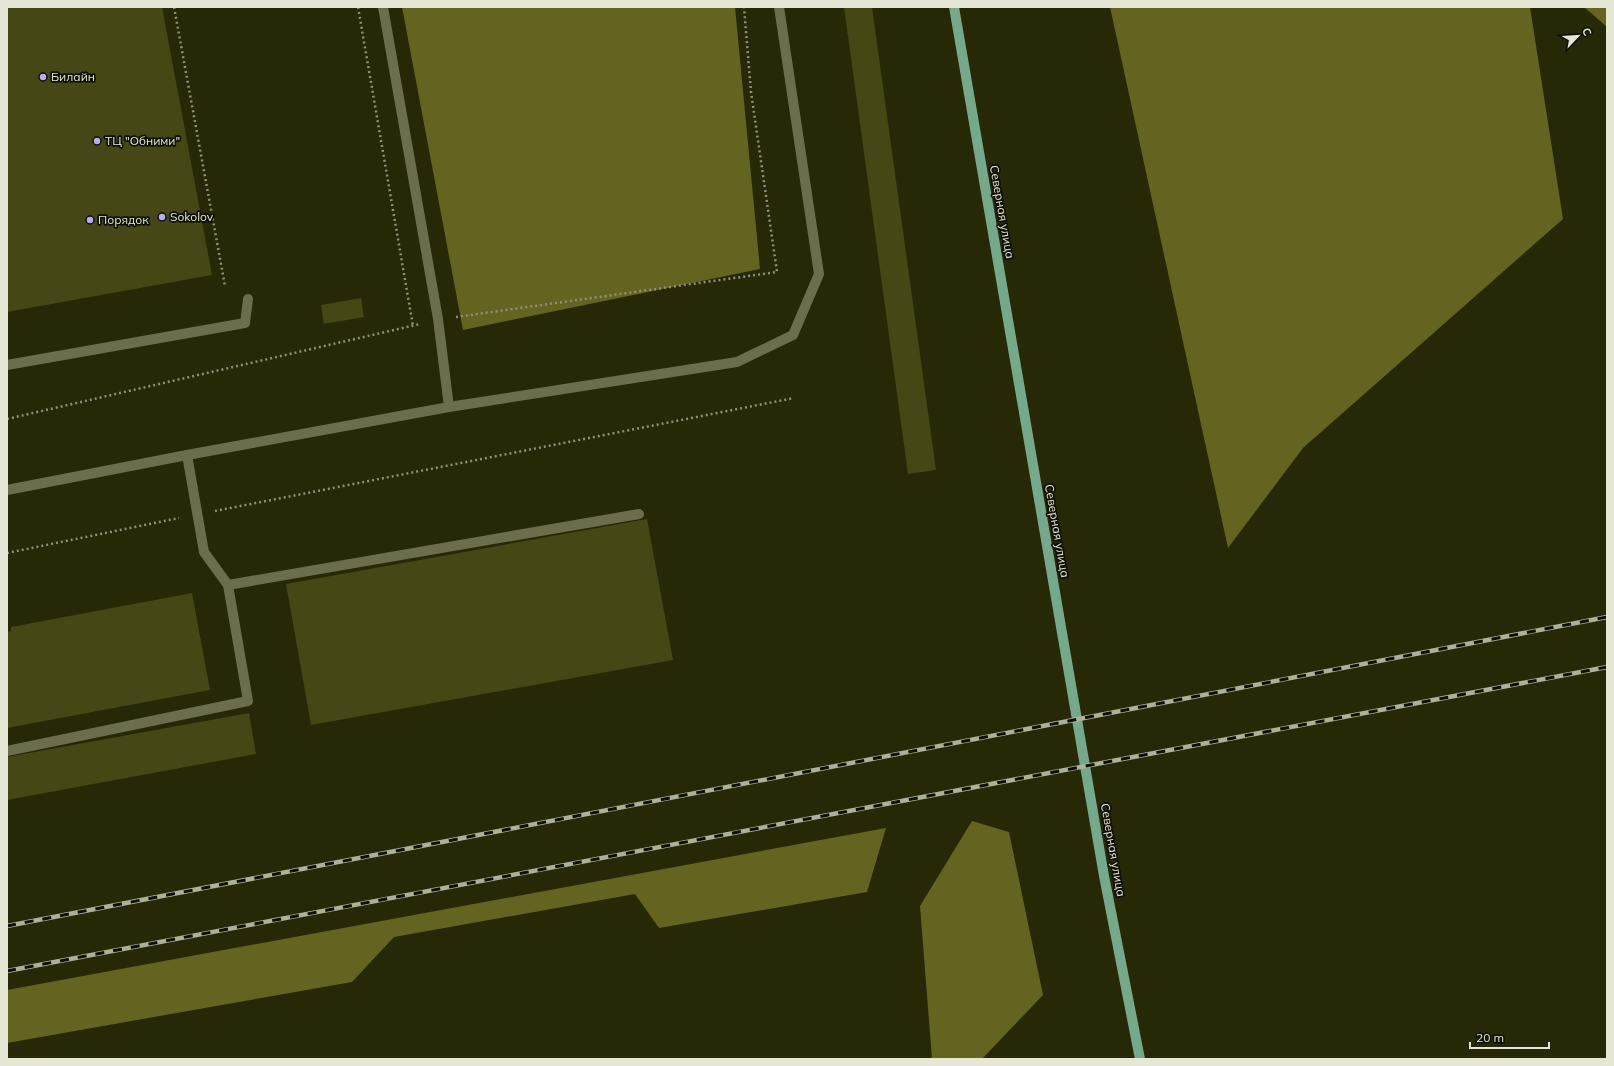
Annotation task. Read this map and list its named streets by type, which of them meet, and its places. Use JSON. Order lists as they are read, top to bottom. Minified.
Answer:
{"streets":{"main road":["Северная улица"]},"places":["Билайн","ТЦ \"Обними\"","Sokolov","Порядок"],"scale_bar":"20 m","north":"top right"}
